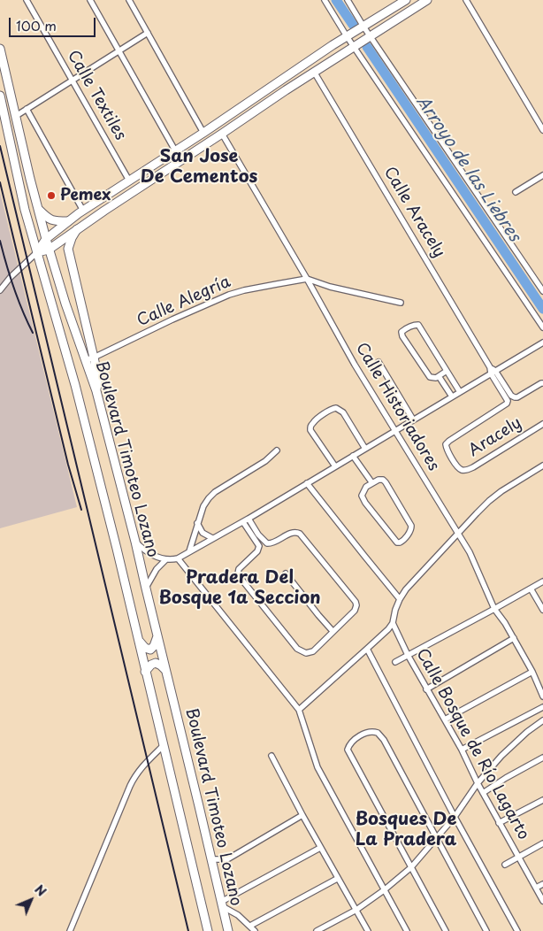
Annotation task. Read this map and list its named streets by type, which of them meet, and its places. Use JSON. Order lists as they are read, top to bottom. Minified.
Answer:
{"streets":{"main road":["Boulevard Timoteo Lozano"],"street":["Calle Textiles","Calle Aracely","Calle Alegría","Calle Historiadores","Aracely","Calle Bosque de Río Lagarto"]},"crossings":[["Calle Aracely","Aracely"],["Calle Alegría","Calle Historiadores"],["Calle Alegría","Boulevard Timoteo Lozano"]],"districts":["San Jose De Cementos","Pradera Del Bosque 1a Seccion","Bosques De La Pradera"],"water":["Arroyo de las Liebres"],"places":["Pemex"],"scale_bar":"100 m","north":"top right"}
